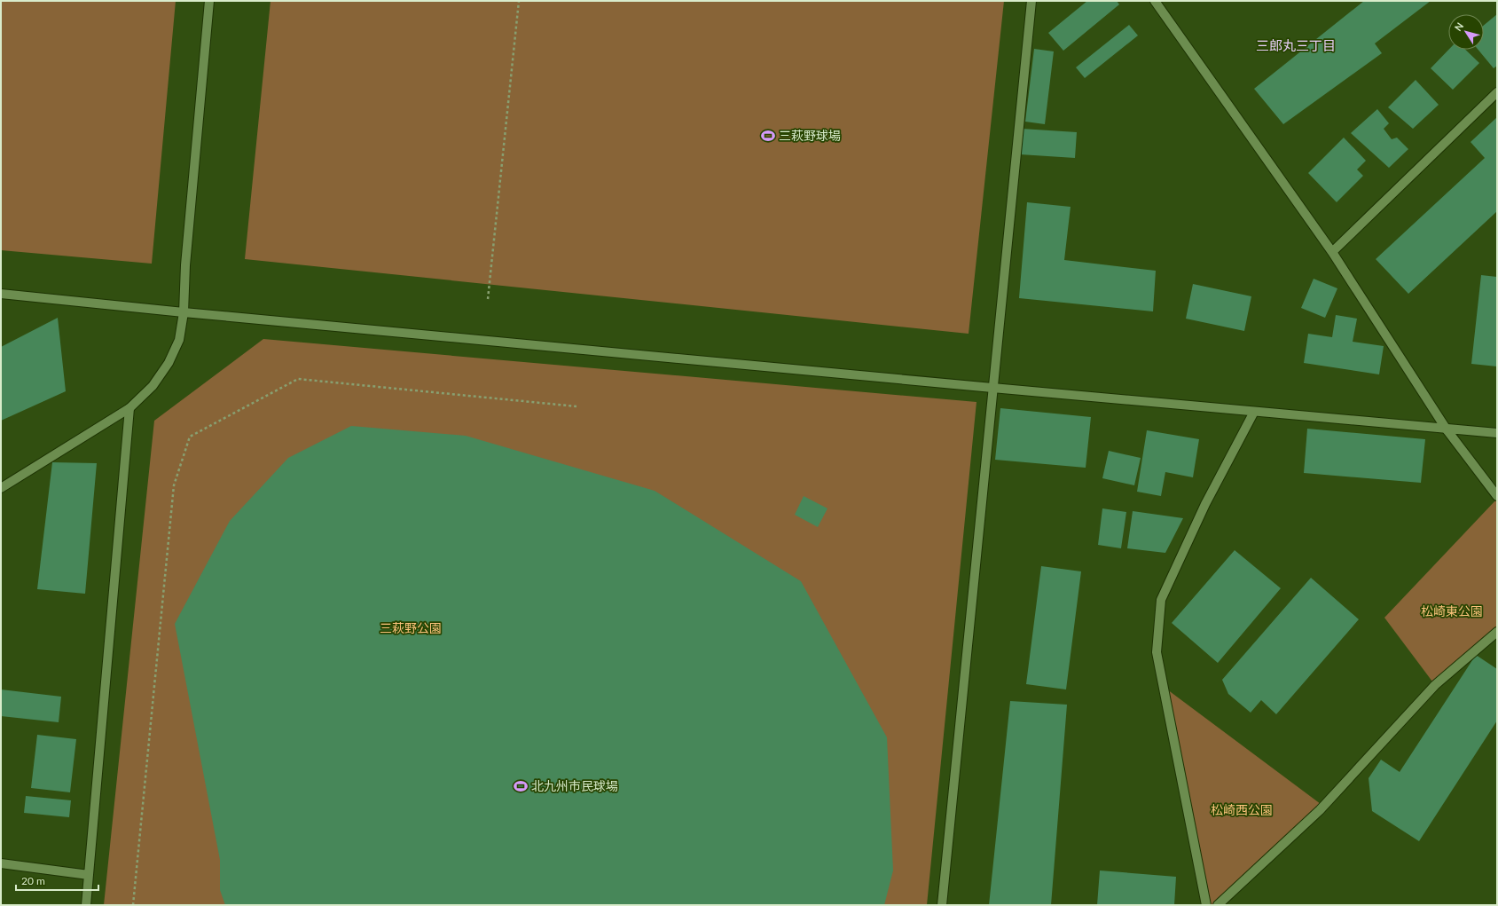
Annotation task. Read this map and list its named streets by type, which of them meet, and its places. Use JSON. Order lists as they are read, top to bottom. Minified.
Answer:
{"districts":["三郎丸三丁目"],"parks":["松崎東公園","三萩野公園","松崎西公園"],"places":{"sports":["三萩野球場","北九州市民球場"]},"scale_bar":"20 m","north":"top left"}
